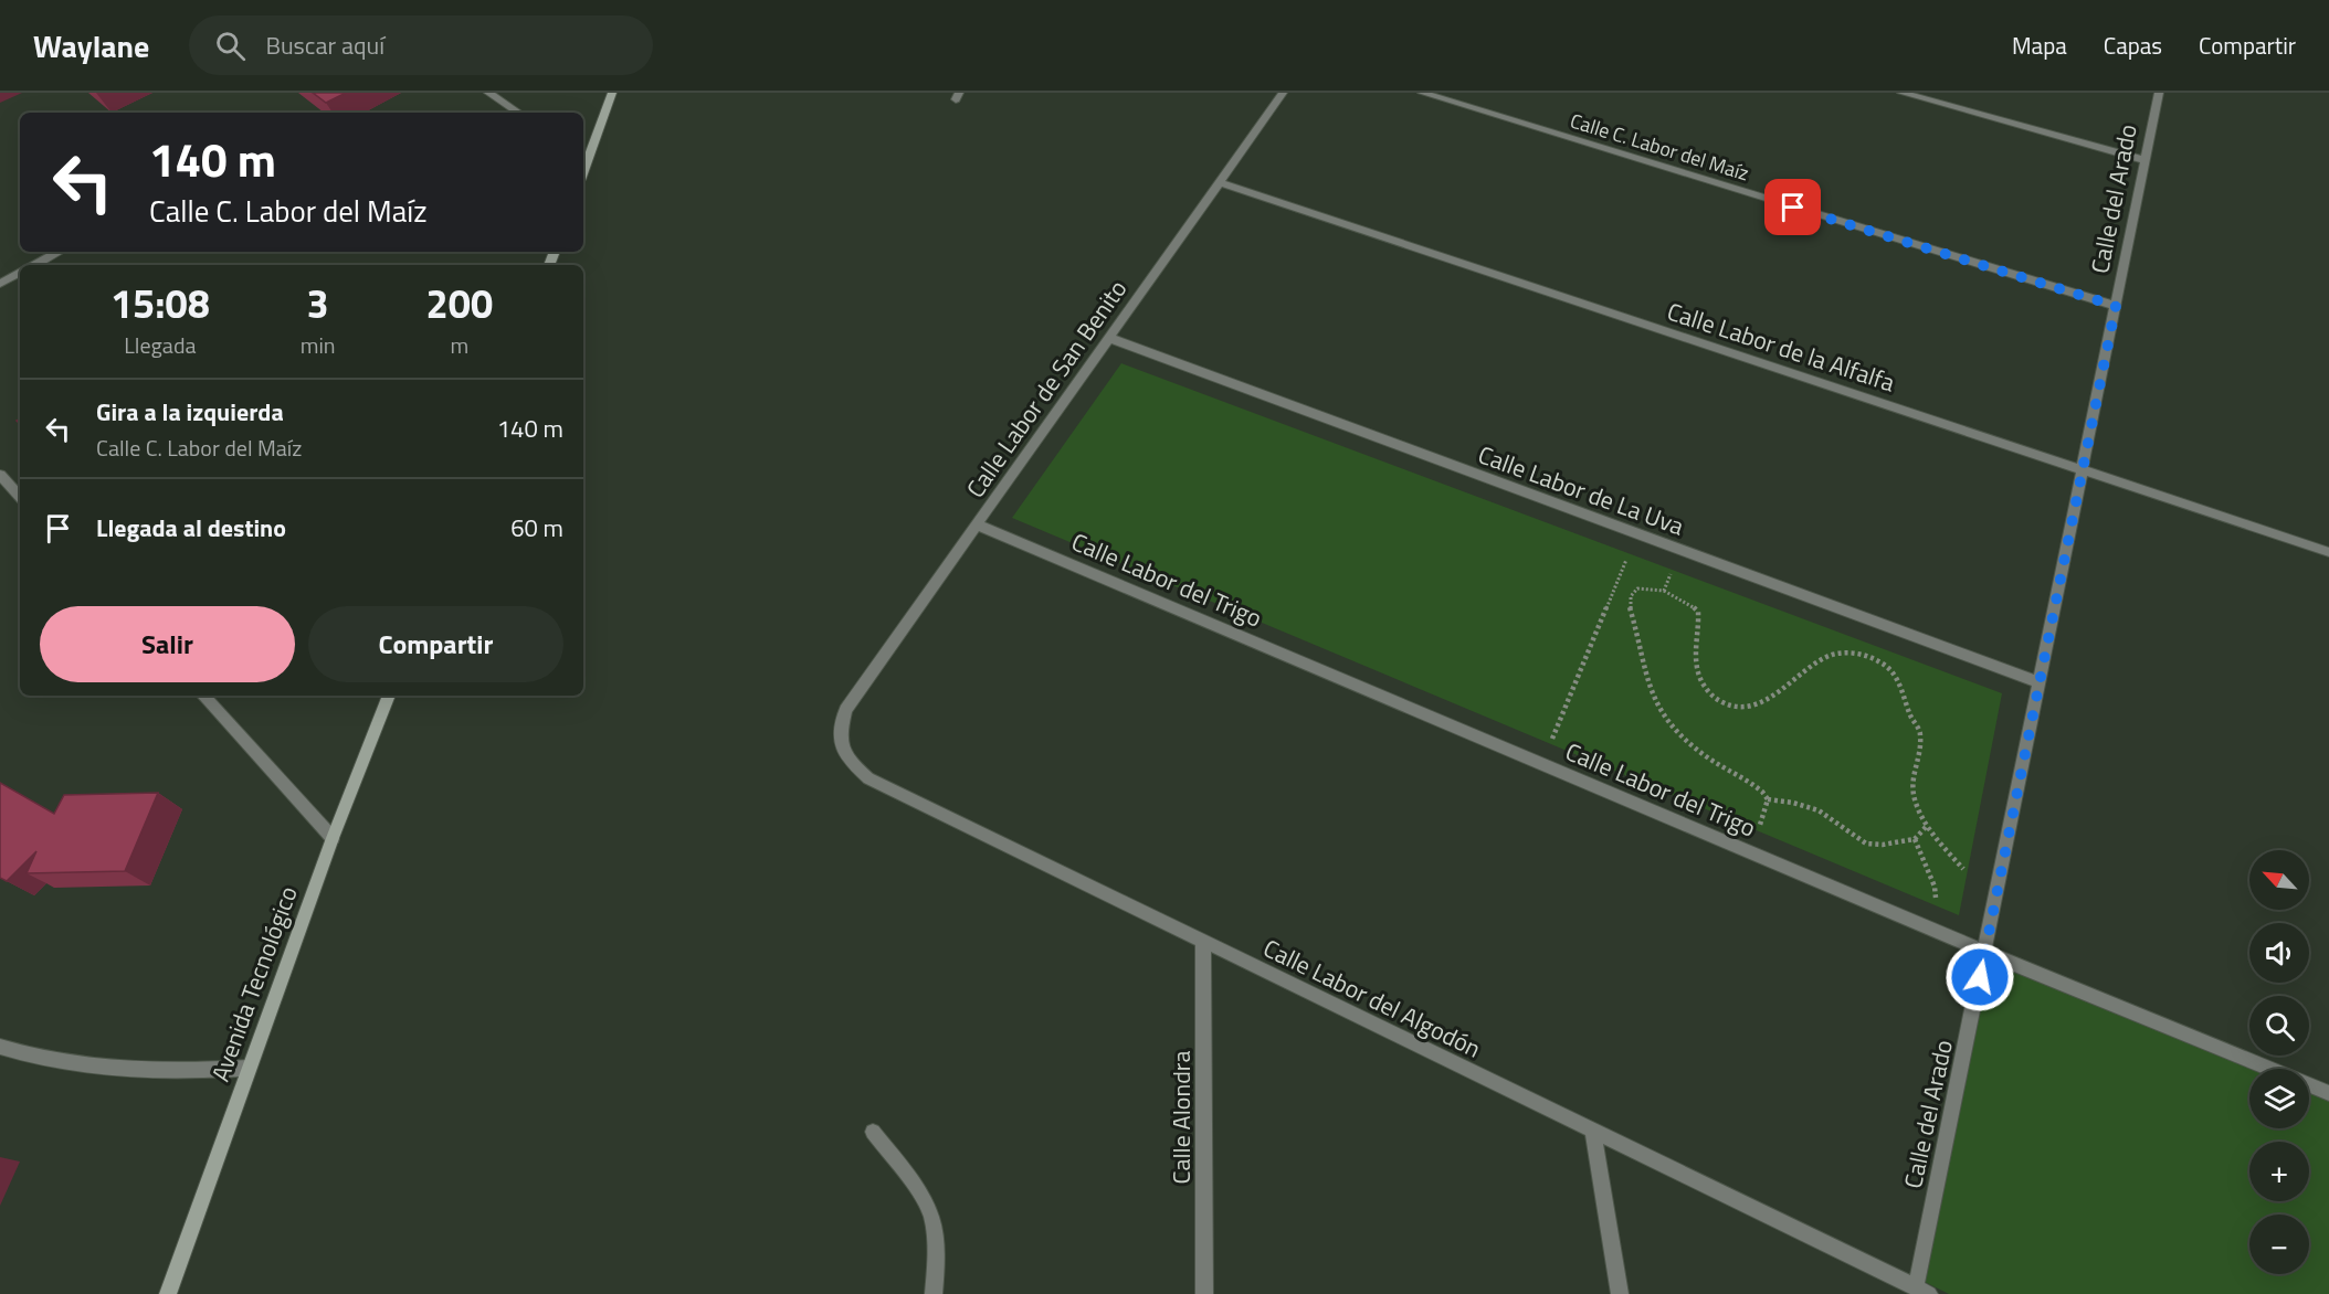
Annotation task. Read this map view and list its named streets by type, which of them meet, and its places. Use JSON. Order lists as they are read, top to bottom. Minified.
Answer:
{"streets":{"main road":["Avenida Tecnológico"],"street":["Calle C. Labor del Maíz","Calle del Arado","Calle Labor de la Alfalfa","Calle Labor de San Benito","Calle Labor de La Uva","Calle Labor del Trigo","Calle Labor del Algodón","Calle Alondra"]},"crossings":[["Calle C. Labor del Maíz","Calle del Arado"],["Calle del Arado","Calle Labor de la Alfalfa"],["Calle del Arado","Calle Labor de La Uva"],["Calle del Arado","Calle Labor del Trigo"],["Calle del Arado","Calle Labor del Algodón"],["Calle Labor de la Alfalfa","Calle Labor de San Benito"],["Calle Labor de San Benito","Calle Labor de La Uva"],["Calle Labor de San Benito","Calle Labor del Trigo"],["Calle Labor de San Benito","Calle Labor del Algodón"],["Calle Labor del Algodón","Calle Alondra"]],"north":"top left","page":{"header":"Waylane","search":"Buscar aquí","nav":["Mapa","Capas","Compartir"],"turn":["140 m","Calle C. Labor del Maíz"],"eta":["15:08","Llegada","3","min","200","m"],"list":[{"name":"Gira a la izquierda","note":"Calle C. Labor del Maíz","value":"140 m"},{"name":"Llegada al destino","value":"60 m"}],"buttons":["Salir","Compartir"],"map_buttons":["+","−"]}}
